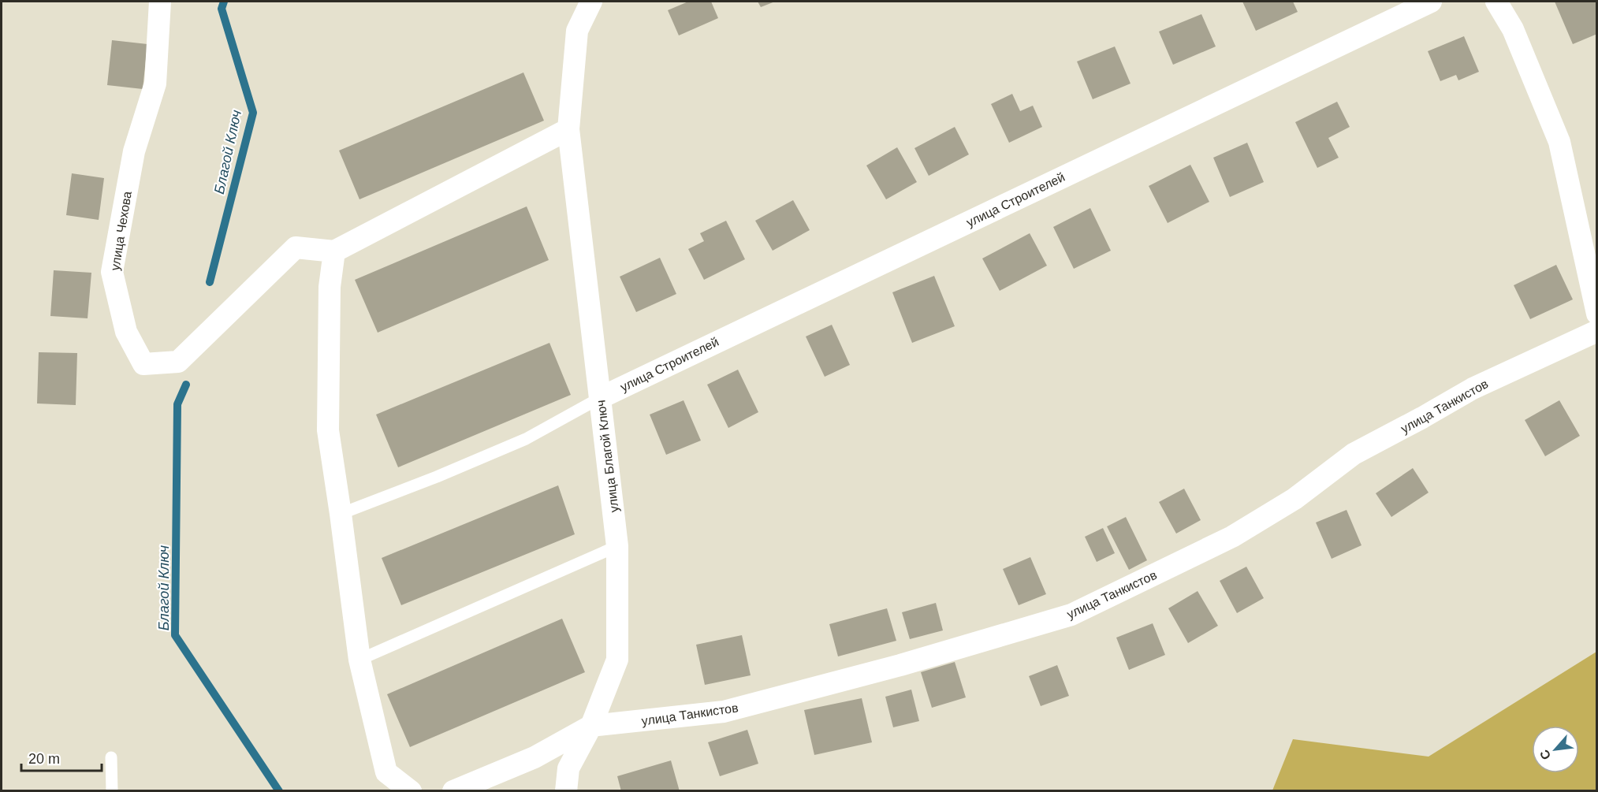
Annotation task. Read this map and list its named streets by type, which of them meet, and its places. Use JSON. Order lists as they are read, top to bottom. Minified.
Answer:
{"streets":{"street":["улица Строителей","улица Чехова","улица Танкистов","улица Благой Ключ"]},"crossings":[["улица Строителей","улица Благой Ключ"],["улица Танкистов","улица Благой Ключ"]],"water":["Благой Ключ"],"scale_bar":"20 m","north":"bottom left"}
